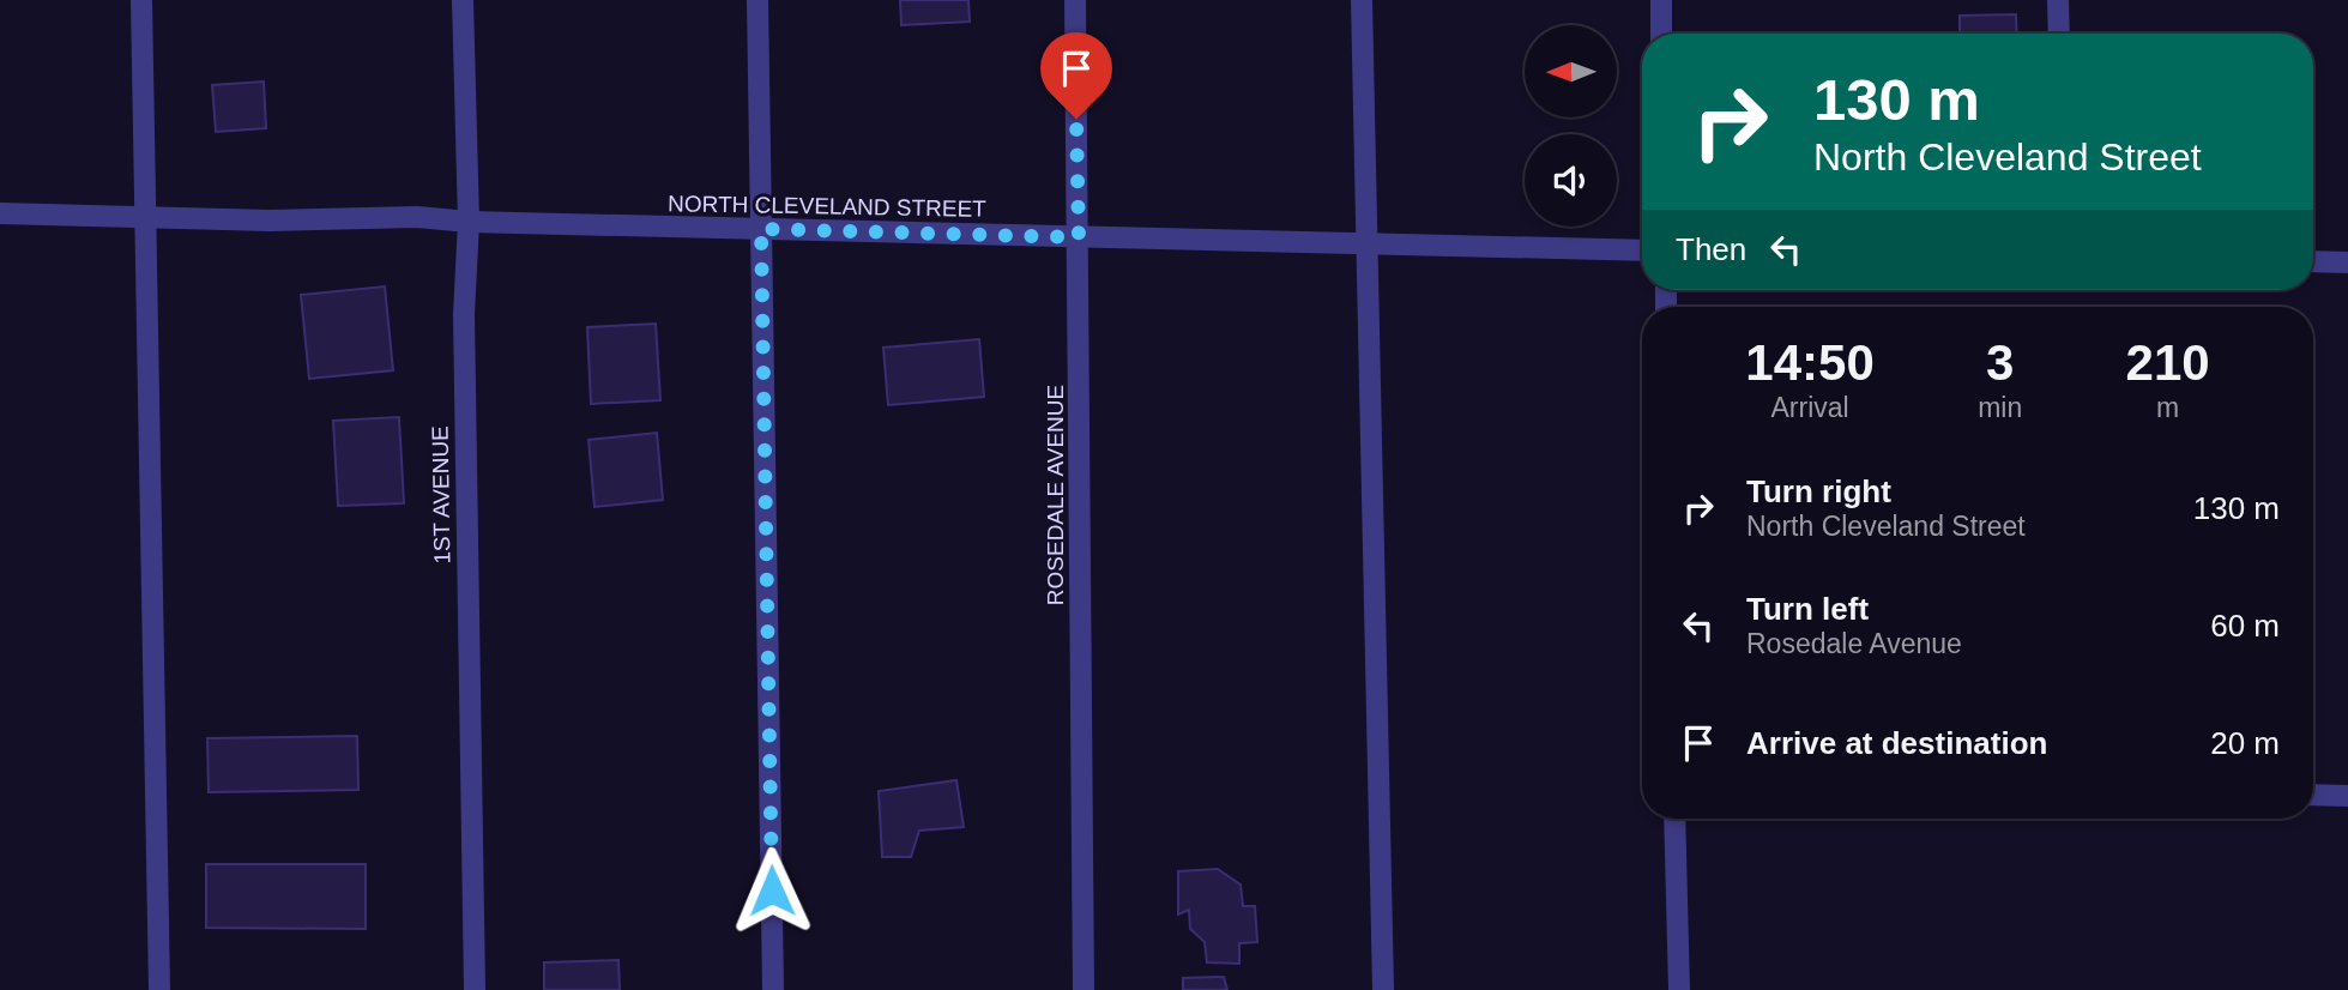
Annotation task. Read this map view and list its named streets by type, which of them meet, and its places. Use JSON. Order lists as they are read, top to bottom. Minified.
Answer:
{"streets":{"street":["NORTH CLEVELAND STREET","1ST AVENUE","ROSEDALE AVENUE"]},"crossings":[["NORTH CLEVELAND STREET","1ST AVENUE"],["NORTH CLEVELAND STREET","ROSEDALE AVENUE"]],"north":"left","page":{"turn":["130 m","North Cleveland Street"],"then":"Then","eta":["14:50","Arrival","3","min","210","m"],"list":[{"name":"Turn right","note":"North Cleveland Street","value":"130 m"},{"name":"Turn left","note":"Rosedale Avenue","value":"60 m"},{"name":"Arrive at destination","value":"20 m"}]}}
